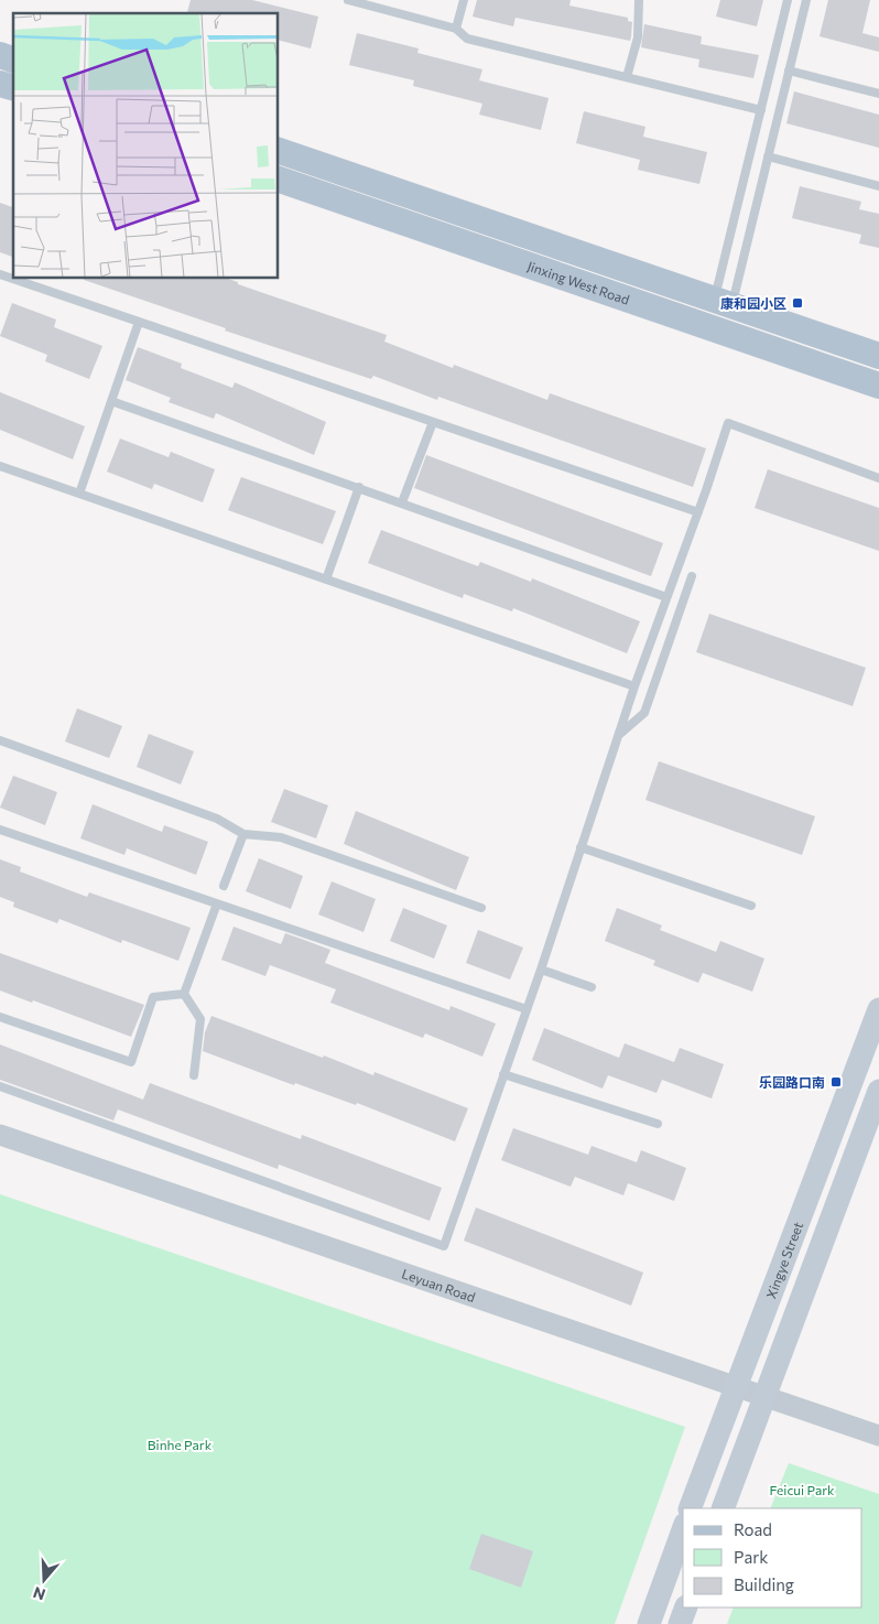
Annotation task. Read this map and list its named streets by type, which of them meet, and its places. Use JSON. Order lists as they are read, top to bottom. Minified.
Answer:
{"streets":{"main road":["Jinxing West Road","Xingye Street"],"street":["Leyuan Road"]},"crossings":[["Xingye Street","Leyuan Road"]],"parks":["Binhe Park","Feicui Park"],"places":{"transit":["康和园小区","乐园路口南"]},"legend":["Road","Park","Building"],"north":"bottom"}
